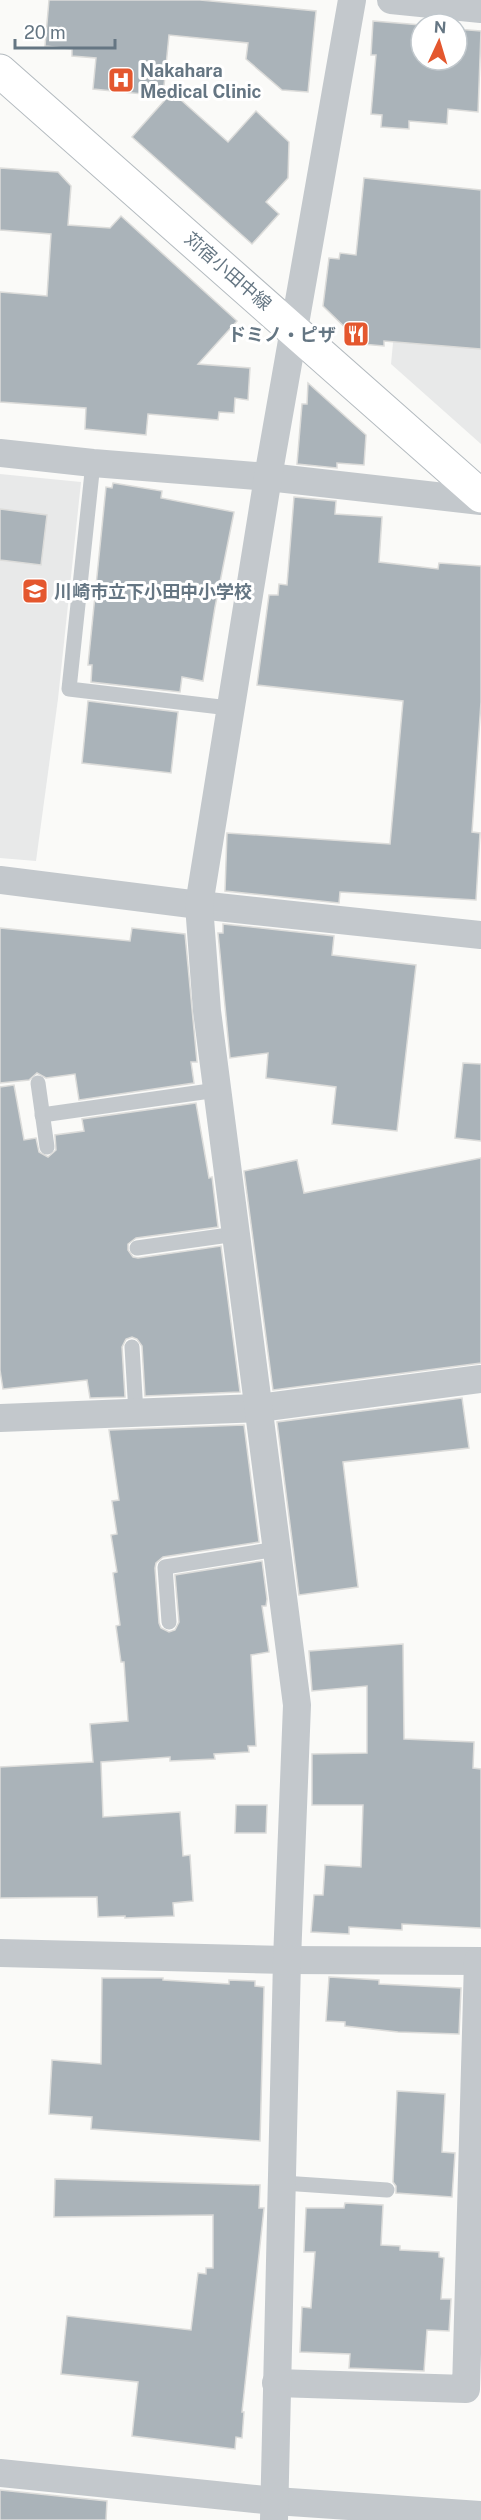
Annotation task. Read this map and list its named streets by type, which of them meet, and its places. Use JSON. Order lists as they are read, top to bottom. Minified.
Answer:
{"streets":{"street":["苅宿小田中線"]},"places":{"hospital":["Nakahara Medical Clinic"],"restaurant":["ドミノ・ピザ"],"school or university":["川崎市立下小田中小学校"]},"scale_bar":"20 m","north":"top"}
